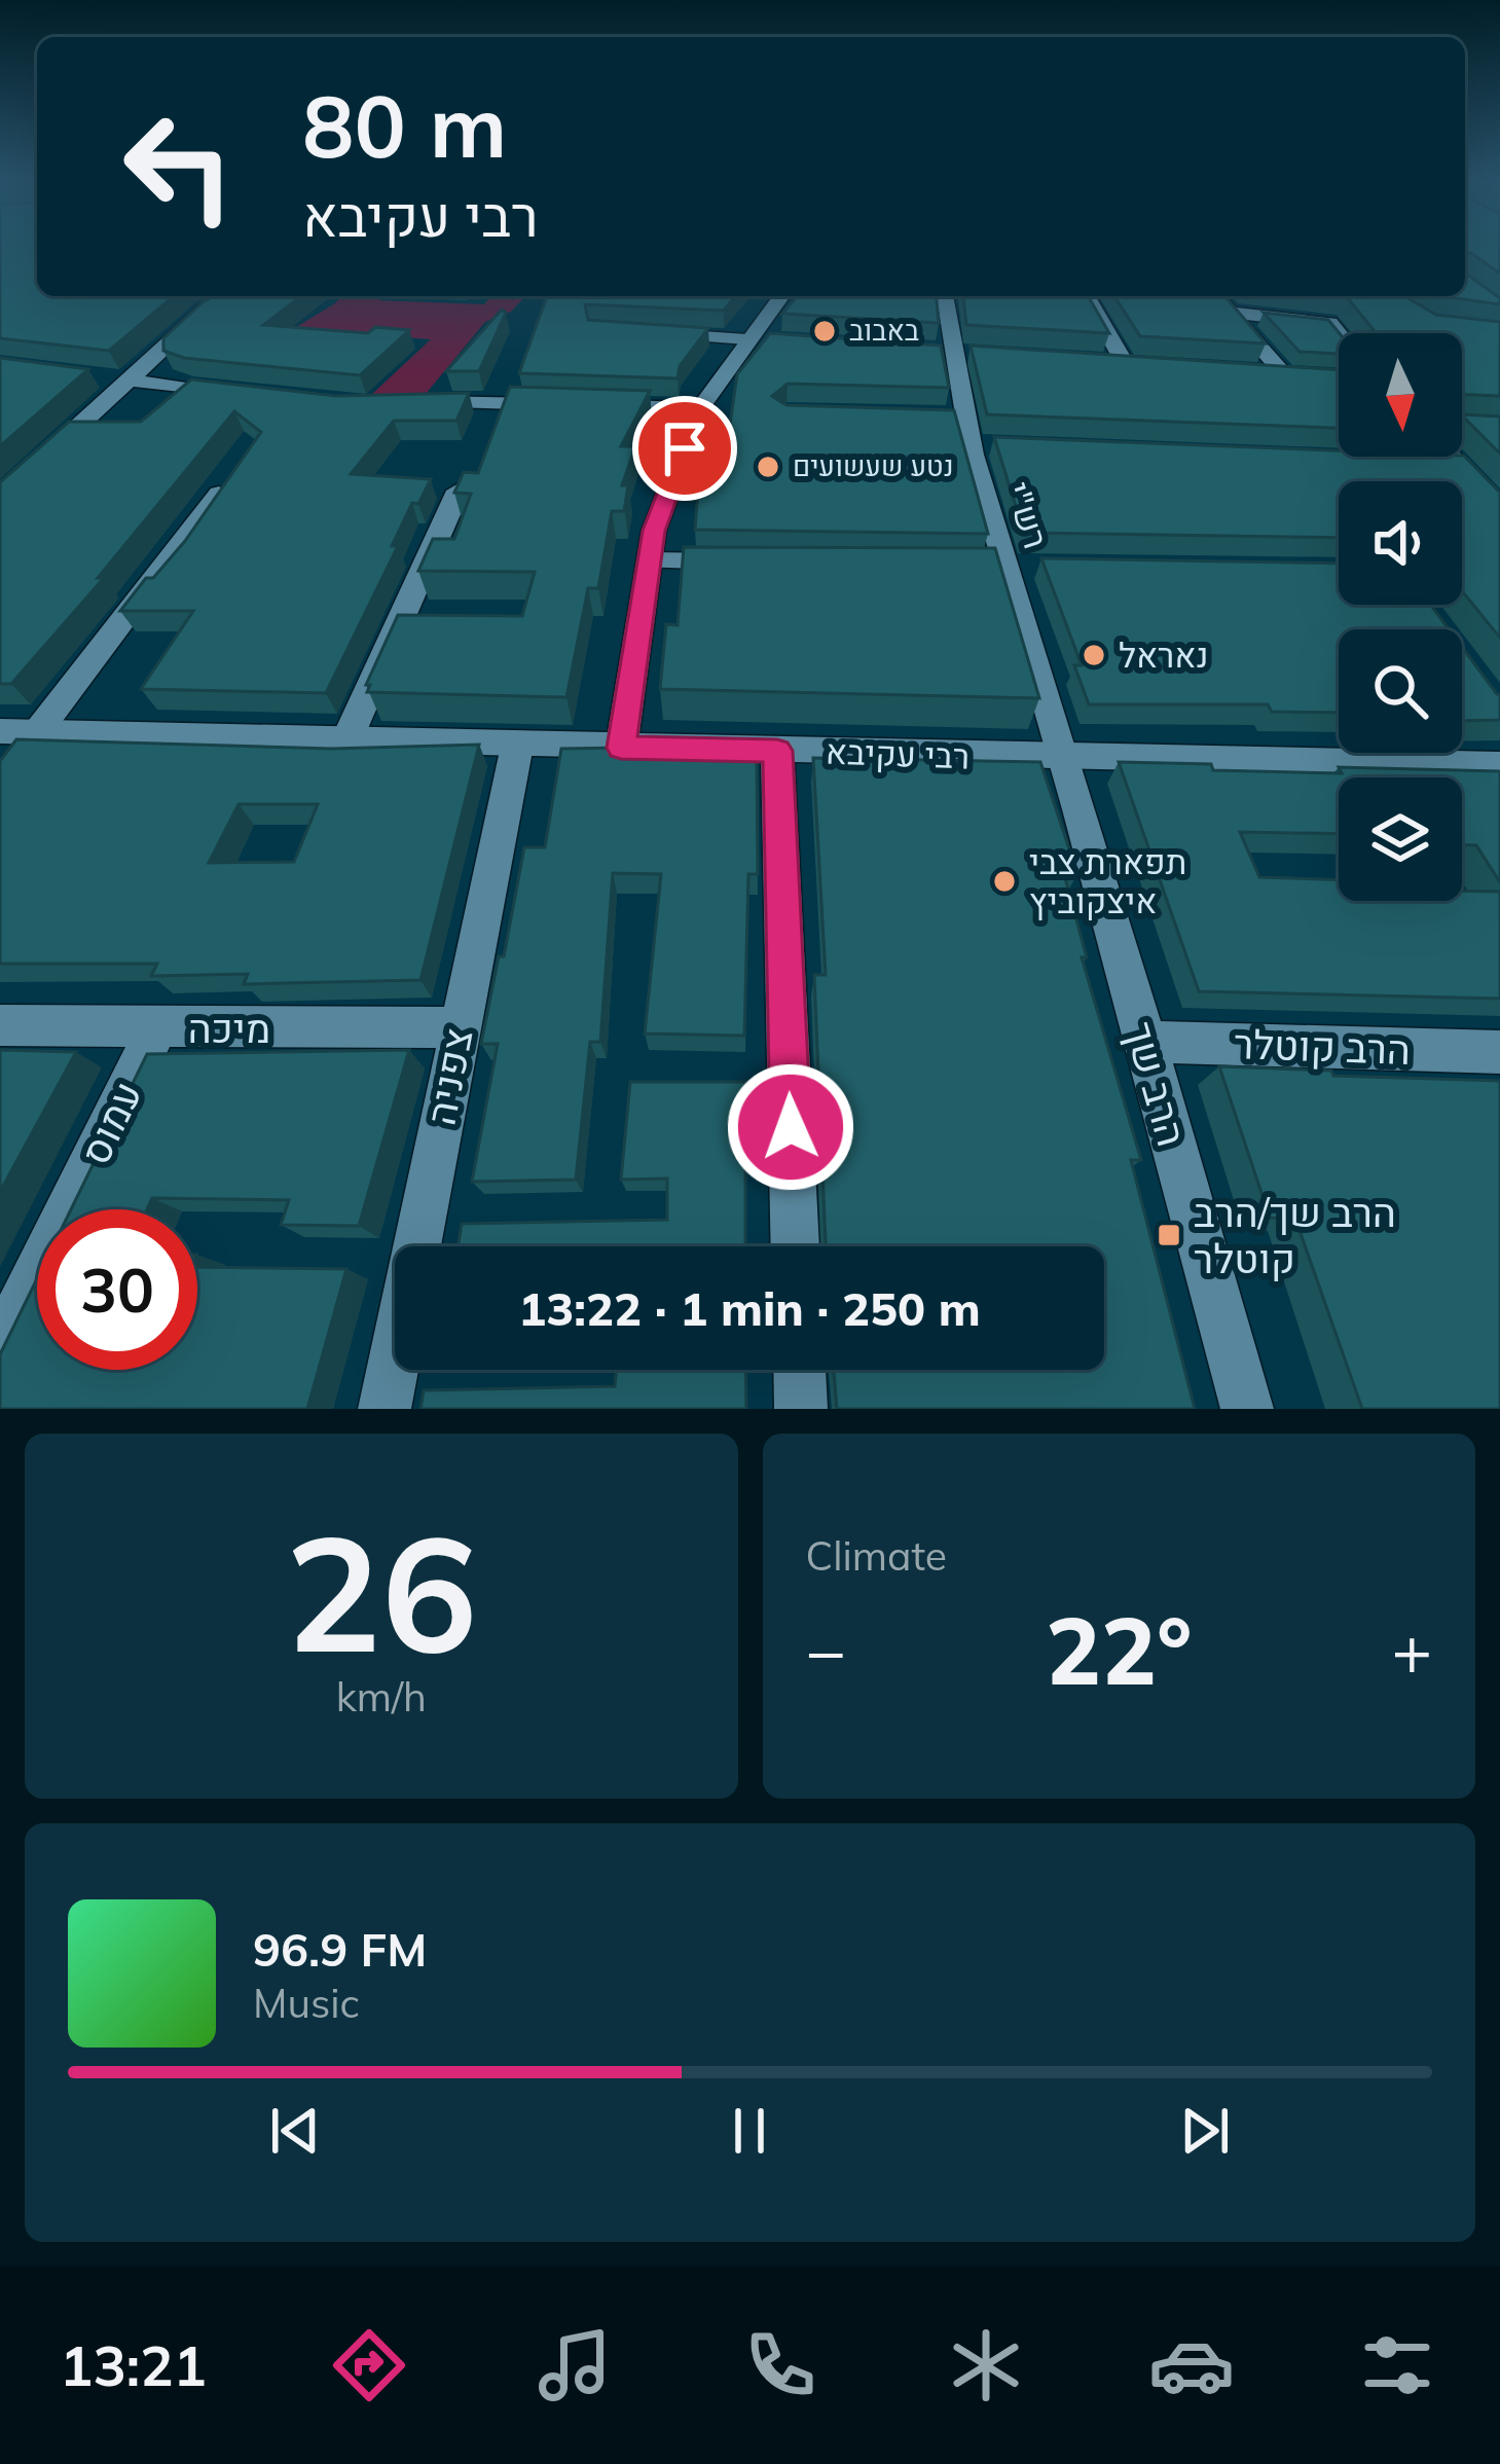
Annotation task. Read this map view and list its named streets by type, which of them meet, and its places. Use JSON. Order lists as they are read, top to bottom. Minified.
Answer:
{"streets":{"street":["רש\"י","רבי עקיבא","מיכה","הרב קוטלר","צפניה","הרב שך","עמוס"]},"crossings":[["רש\"י","רבי עקיבא"],["רש\"י","הרב שך"],["רבי עקיבא","צפניה"],["רבי עקיבא","הרב שך"],["מיכה","צפניה"],["מיכה","עמוס"],["הרב קוטלר","הרב שך"]],"places":{"other":["באבוב","נטע שעשועים","נאראל","תפארת צבי איצקוביץ"],"transit":["הרב שך/הרב קוטלר"]},"north":"bottom","page":{"turn":["80 m","רבי עקיבא"],"limit":"30","trip":"13:22 · 1 min · 250 m","tile":[["26","km/h"],"Climate"],"heat":["−","22°","+"],"song":["96.9 FM","Music"],"tabs":"13:21"}}
